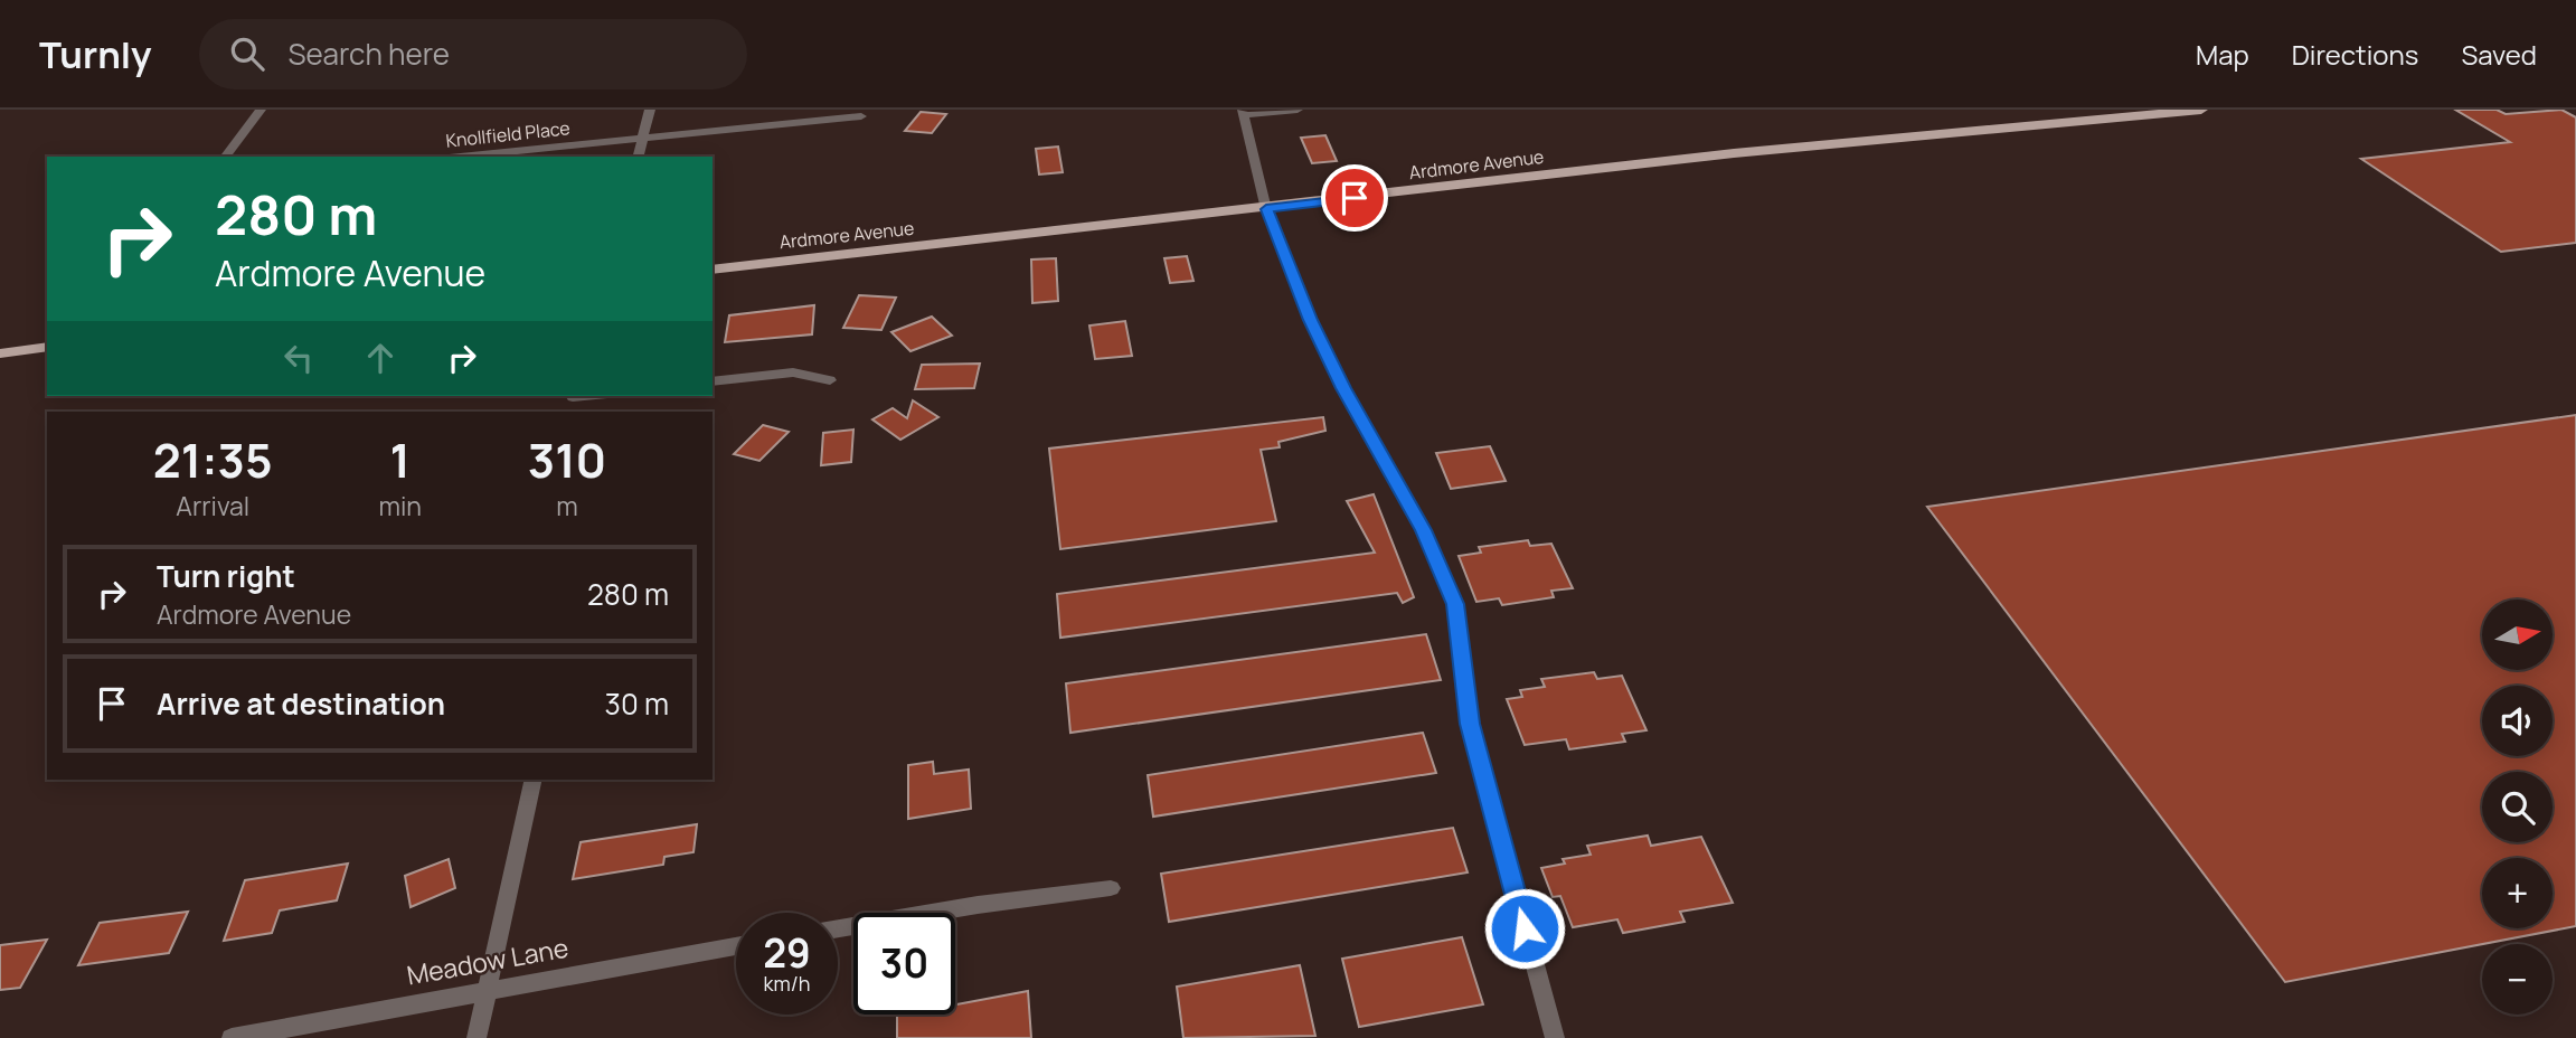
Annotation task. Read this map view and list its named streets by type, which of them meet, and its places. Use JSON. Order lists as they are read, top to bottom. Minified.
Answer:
{"streets":{"main road":["Ardmore Avenue"],"street":["Knollfield Place","Meadow Lane"]},"north":"right","page":{"header":"Turnly","search":"Search here","nav":["Map","Directions","Saved"],"turn":["280 m","Ardmore Avenue"],"eta":["21:35","Arrival","1","min","310","m"],"list":[{"name":"Turn right","note":"Ardmore Avenue","value":"280 m"},{"name":"Arrive at destination","value":"30 m"}],"map_buttons":["+","−"],"speed":"29 km/h","limit":"30"}}
